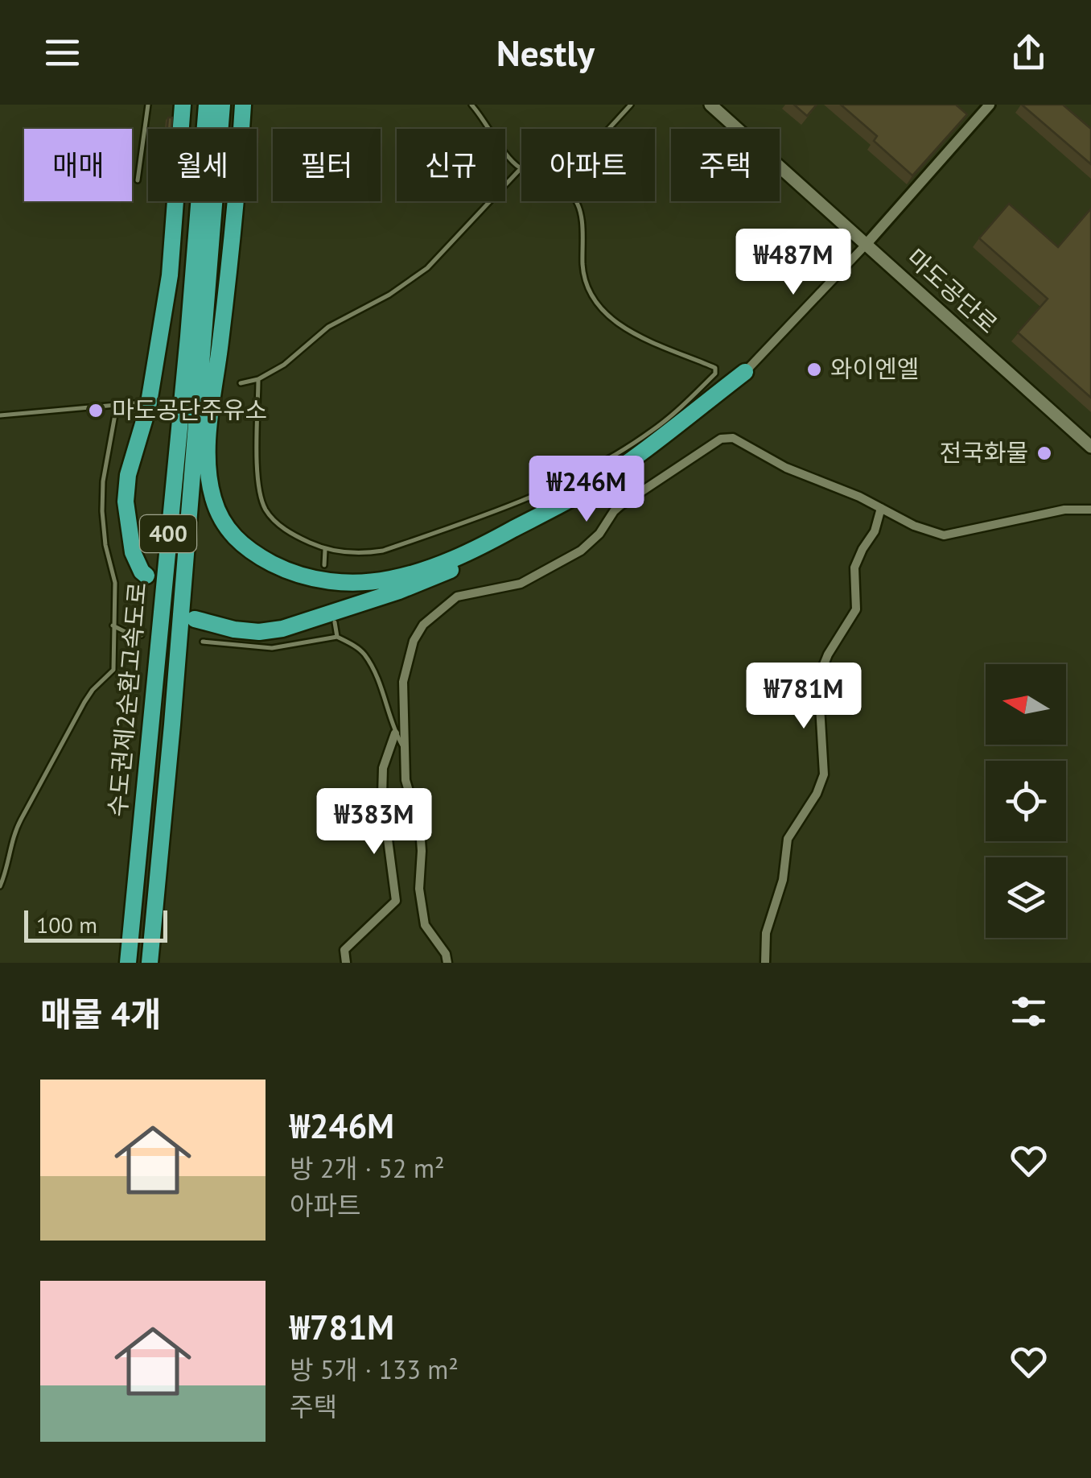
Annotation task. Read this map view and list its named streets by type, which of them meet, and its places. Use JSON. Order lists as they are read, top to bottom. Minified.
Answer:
{"streets":{"highway":["400","수도권제2순환고속도로"],"main road":["마도공단로"]},"places":["와이엔엘","마도공단주유소","전국화물"],"scale_bar":"100 m","north":"left","page":{"header":"Nestly","chip":["매매","월세","필터","신규","아파트","주택"],"price":["₩487M","₩246M","₩781M","₩383M"],"scale":"100 m","heading":"매물 4개","list":[{"name":"₩246M","note":"방 2개 · 52 m² · 아파트"},{"name":"₩781M","note":"방 5개 · 133 m² · 주택"}]}}
